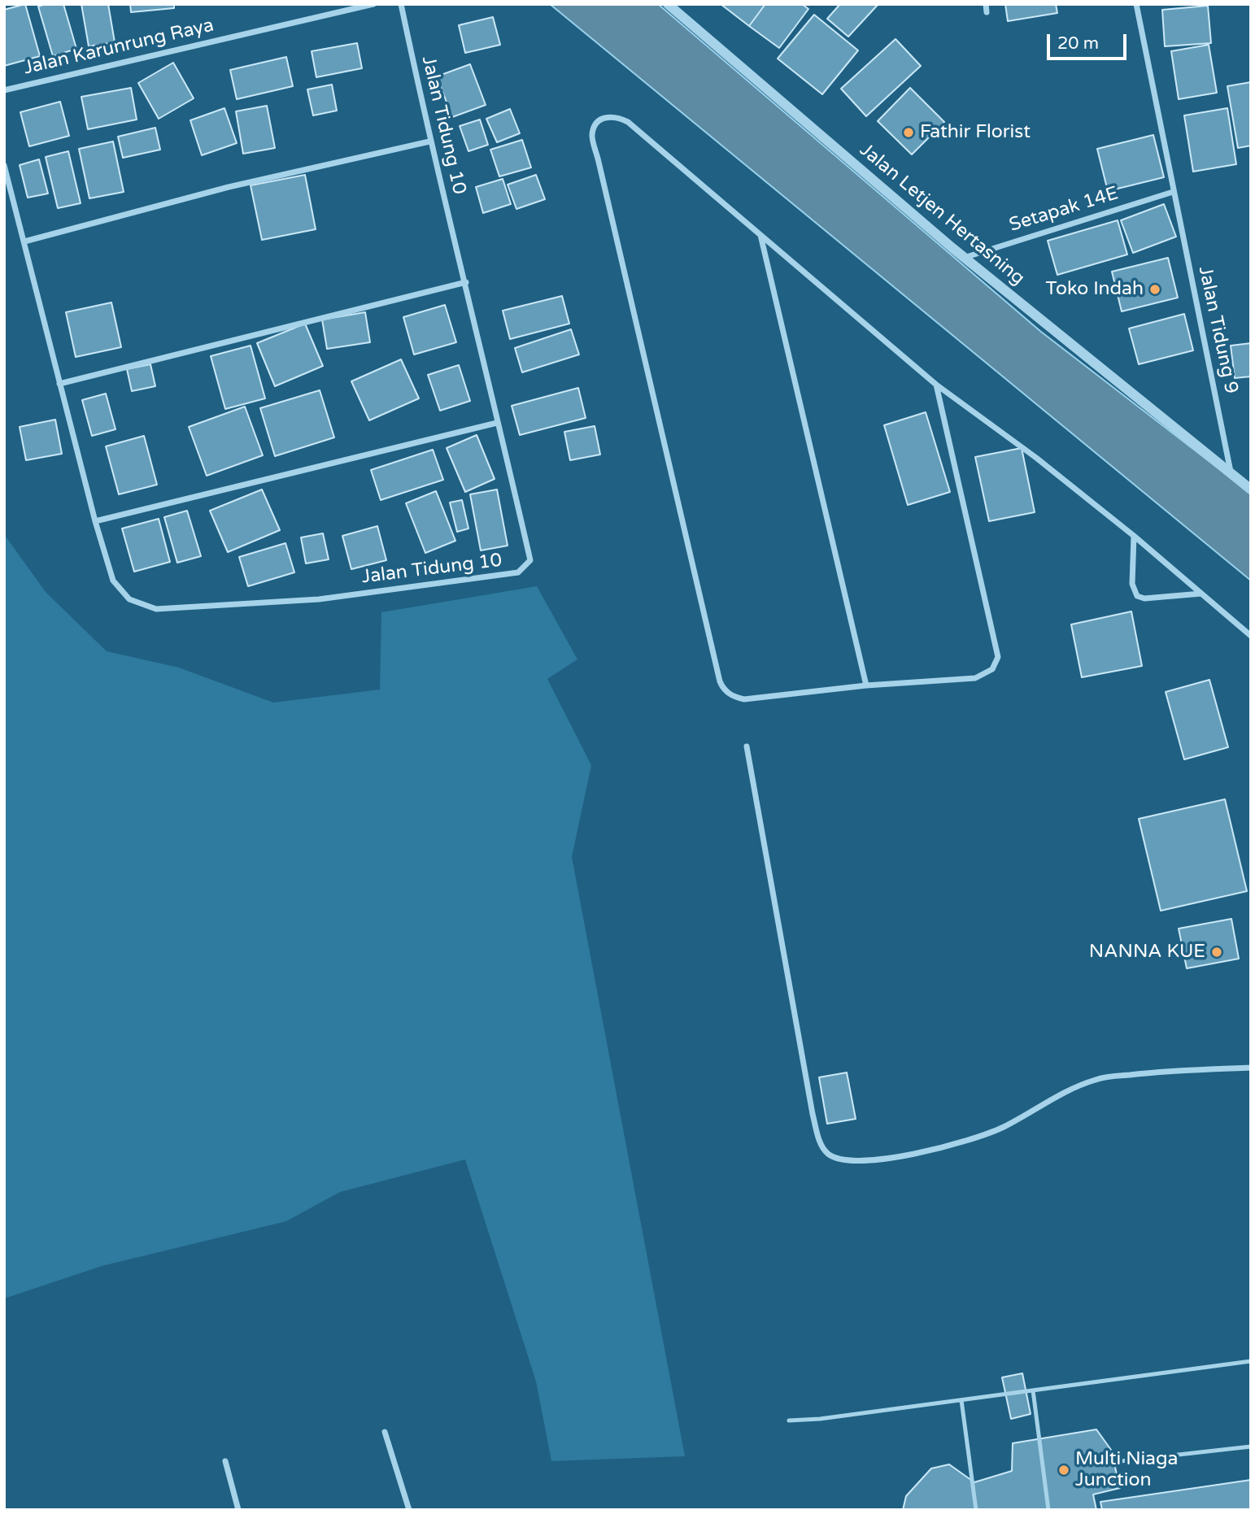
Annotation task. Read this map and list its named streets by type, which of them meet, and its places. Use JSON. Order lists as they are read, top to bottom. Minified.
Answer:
{"streets":{"street":["Jalan Karunrung Raya","Jalan Tidung 10","Setapak 14E","Jalan Letjen Hertasning","Jalan Tidung 9"]},"crossings":[["Setapak 14E","Jalan Letjen Hertasning"],["Setapak 14E","Jalan Tidung 9"],["Jalan Letjen Hertasning","Jalan Tidung 9"]],"places":["Fathir Florist","Toko Indah","NANNA KUE","Multi Niaga Junction"],"scale_bar":"20 m"}
